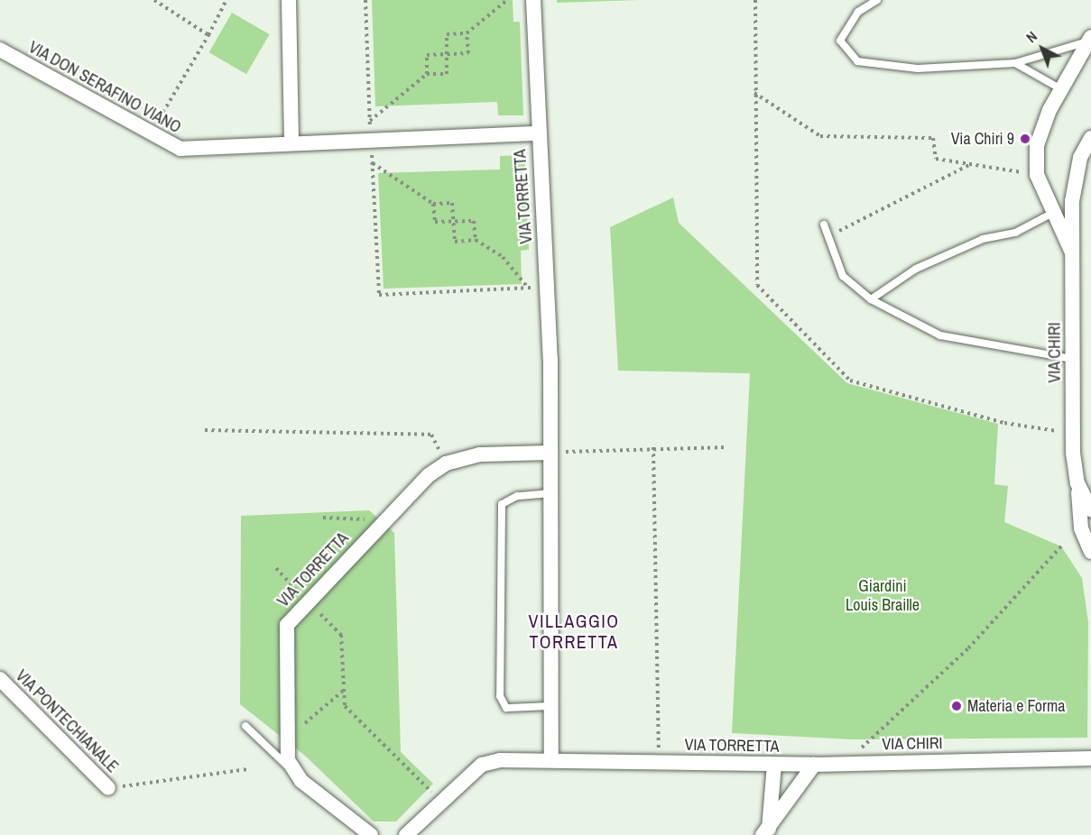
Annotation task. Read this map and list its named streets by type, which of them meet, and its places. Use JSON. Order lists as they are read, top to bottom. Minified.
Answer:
{"streets":{"street":["VIA DON SERAFINO VIANO","VIA TORRETTA","VIA CHIRI","VIA PONTECHIANALE"]},"crossings":[["VIA DON SERAFINO VIANO","VIA TORRETTA"],["VIA TORRETTA","VIA CHIRI"]],"districts":["VILLAGGIO TORRETTA"],"parks":["Giardini Louis Braille"],"places":["Via Chiri 9","Materia e Forma"],"north":"top left"}
